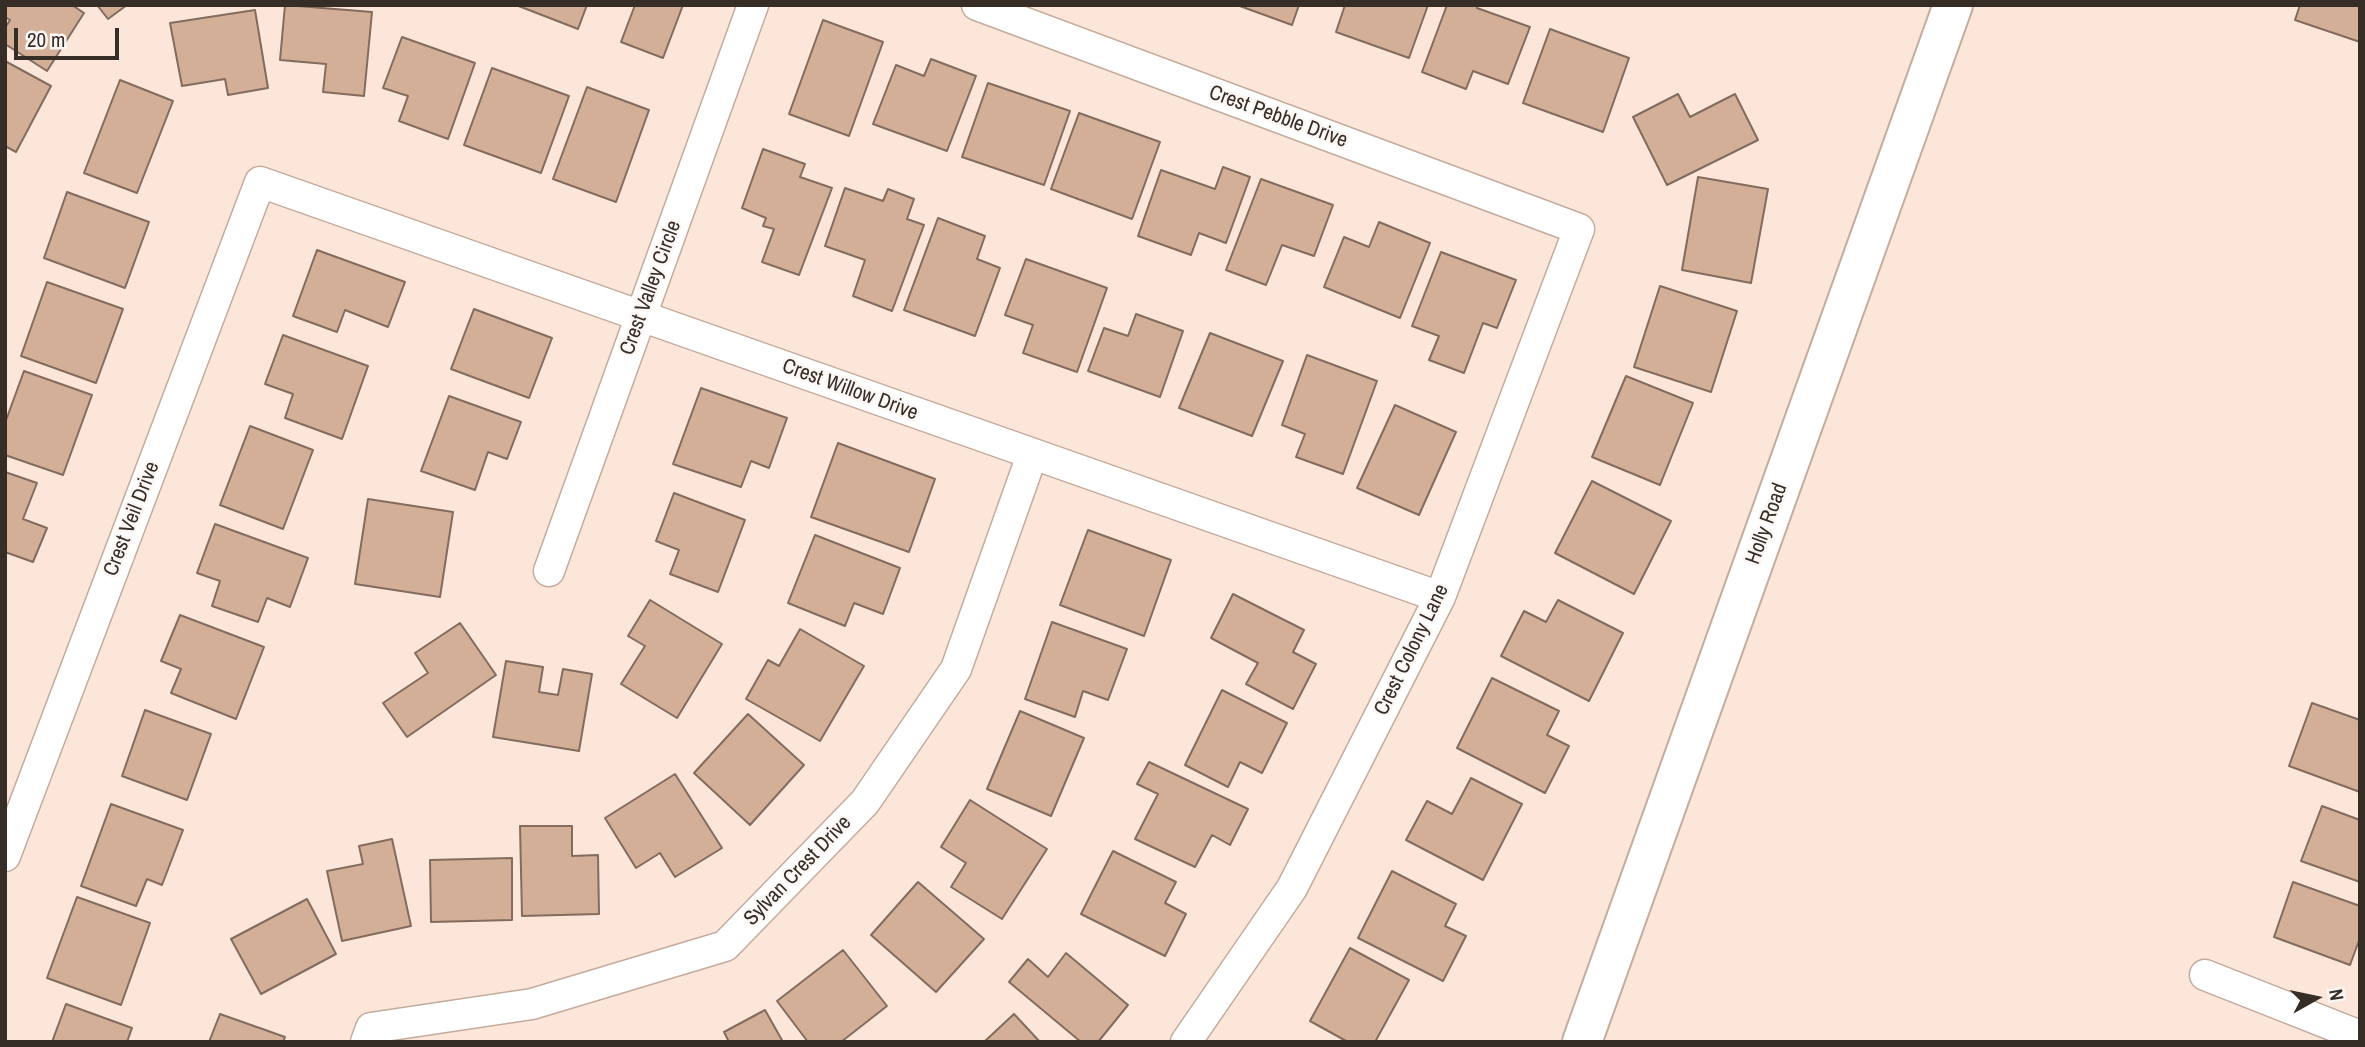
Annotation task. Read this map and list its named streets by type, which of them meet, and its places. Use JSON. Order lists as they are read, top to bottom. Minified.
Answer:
{"streets":{"main road":["Holly Road"],"street":["Crest Pebble Drive","Crest Valley Circle","Crest Willow Drive","Crest Veil Drive","Crest Colony Lane","Sylvan Crest Drive"]},"crossings":[["Crest Pebble Drive","Crest Colony Lane"],["Crest Valley Circle","Crest Willow Drive"],["Crest Willow Drive","Crest Veil Drive"],["Crest Willow Drive","Crest Colony Lane"],["Crest Willow Drive","Sylvan Crest Drive"]],"scale_bar":"20 m","north":"right"}
